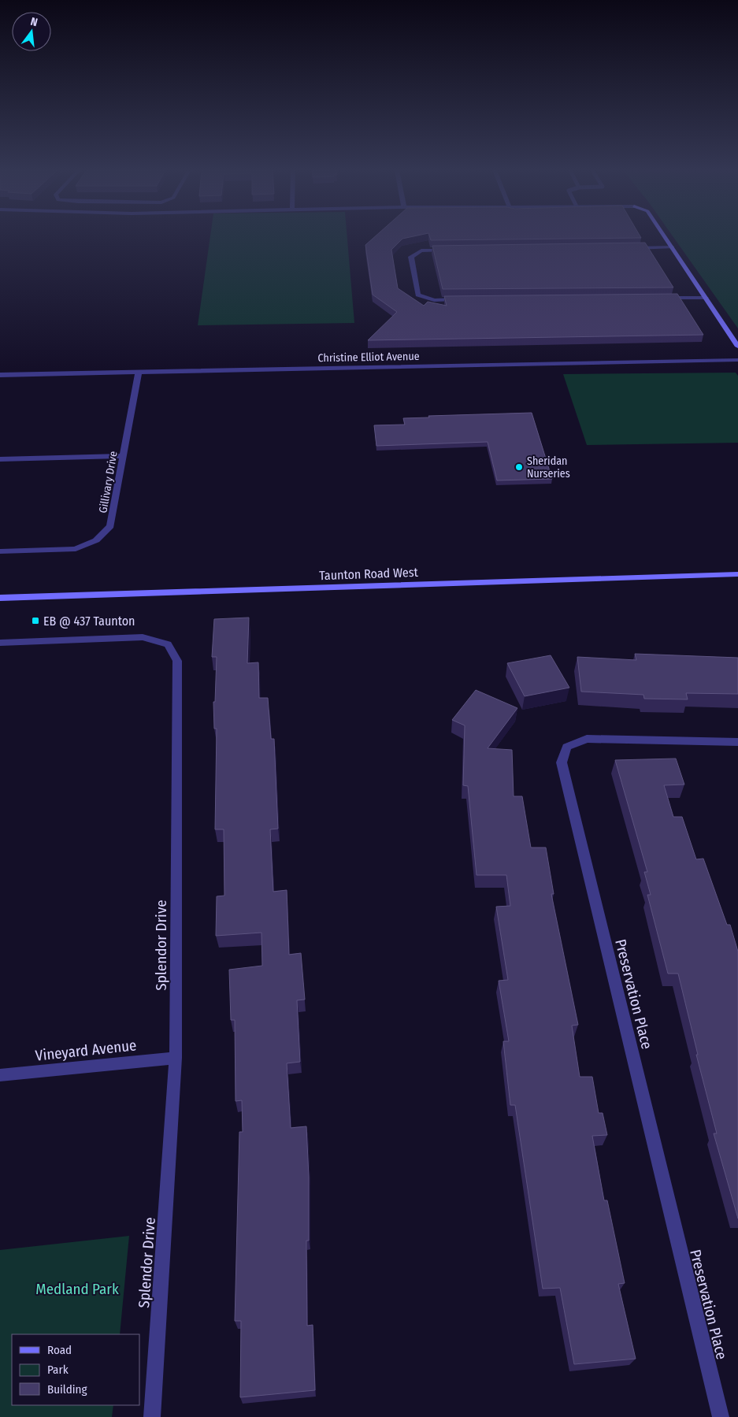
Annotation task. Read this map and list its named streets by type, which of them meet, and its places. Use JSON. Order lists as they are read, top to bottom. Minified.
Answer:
{"streets":{"main road":["Taunton Road West"],"street":["Christine Elliot Avenue","Gillivary Drive","Splendor Drive","Preservation Place","Vineyard Avenue"]},"crossings":[["Christine Elliot Avenue","Gillivary Drive"],["Splendor Drive","Vineyard Avenue"]],"parks":["Medland Park"],"places":{"other":["Sheridan Nurseries"],"transit":["EB @ 437 Taunton"]},"legend":["Road","Park","Building"],"north":"top"}
